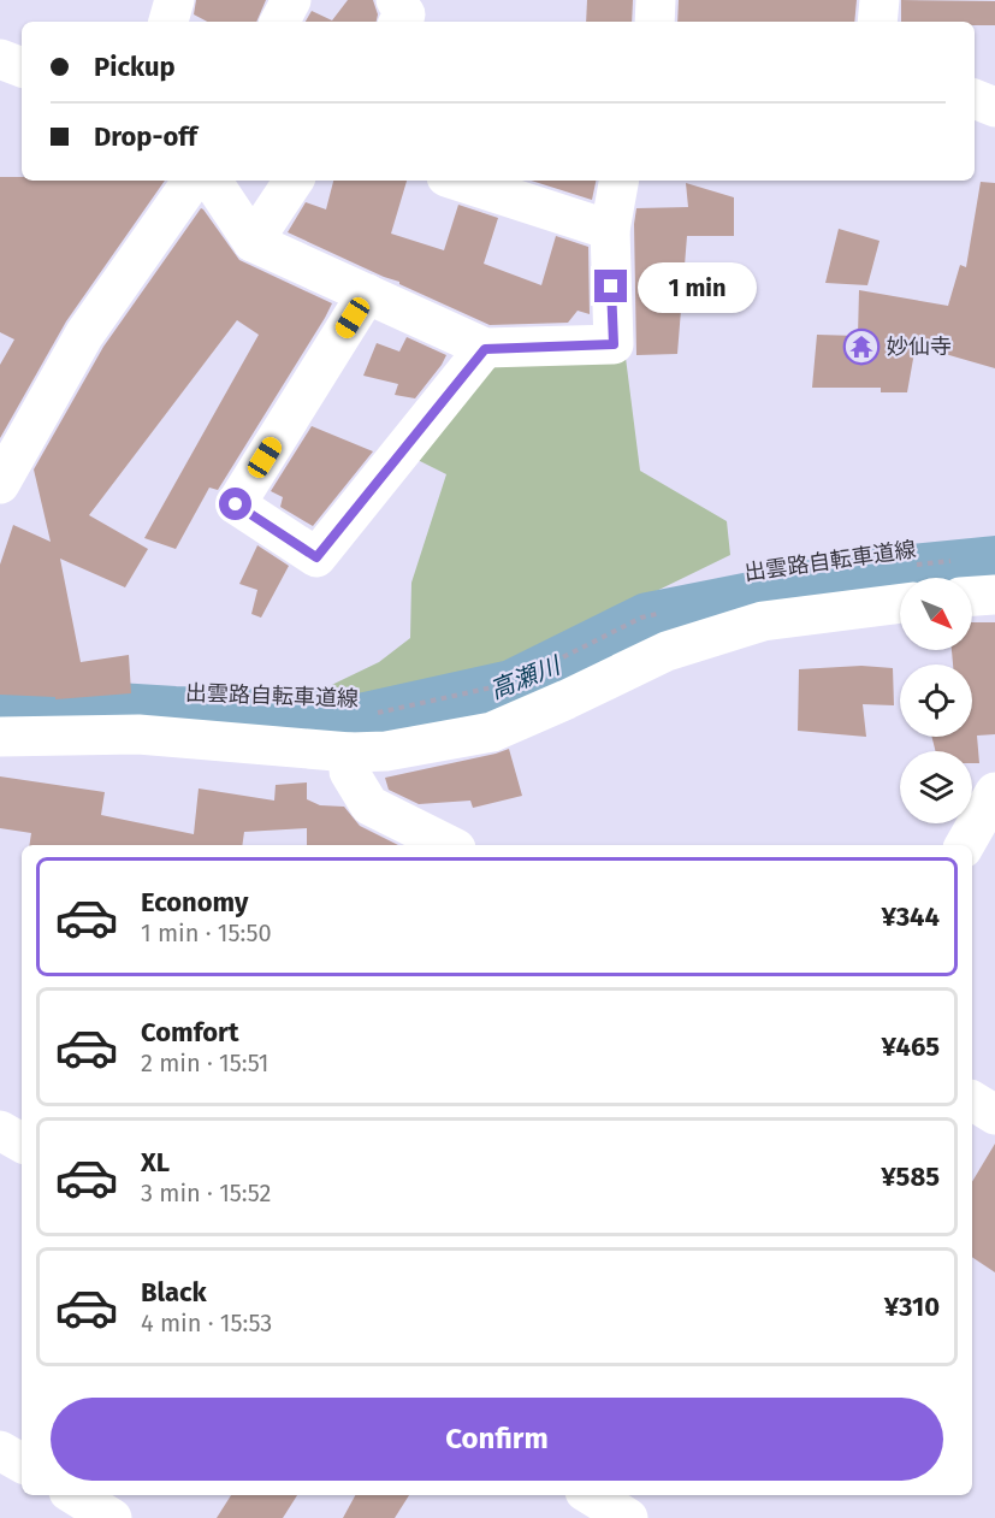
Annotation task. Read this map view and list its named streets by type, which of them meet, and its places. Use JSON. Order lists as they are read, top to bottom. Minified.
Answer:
{"streets":{"path":["出雲路自転車道線"]},"water":["高瀬川"],"places":{"temple":["妙仙寺"]},"north":"bottom right","page":{"banner":["Pickup","Drop-off"],"bubble":"1 min","list":[{"name":"Economy","note":"1 min · 15:50","value":"¥344"},{"name":"Comfort","note":"2 min · 15:51","value":"¥465"},{"name":"XL","note":"3 min · 15:52","value":"¥585"},{"name":"Black","note":"4 min · 15:53","value":"¥310"}],"buttons":"Confirm"}}
